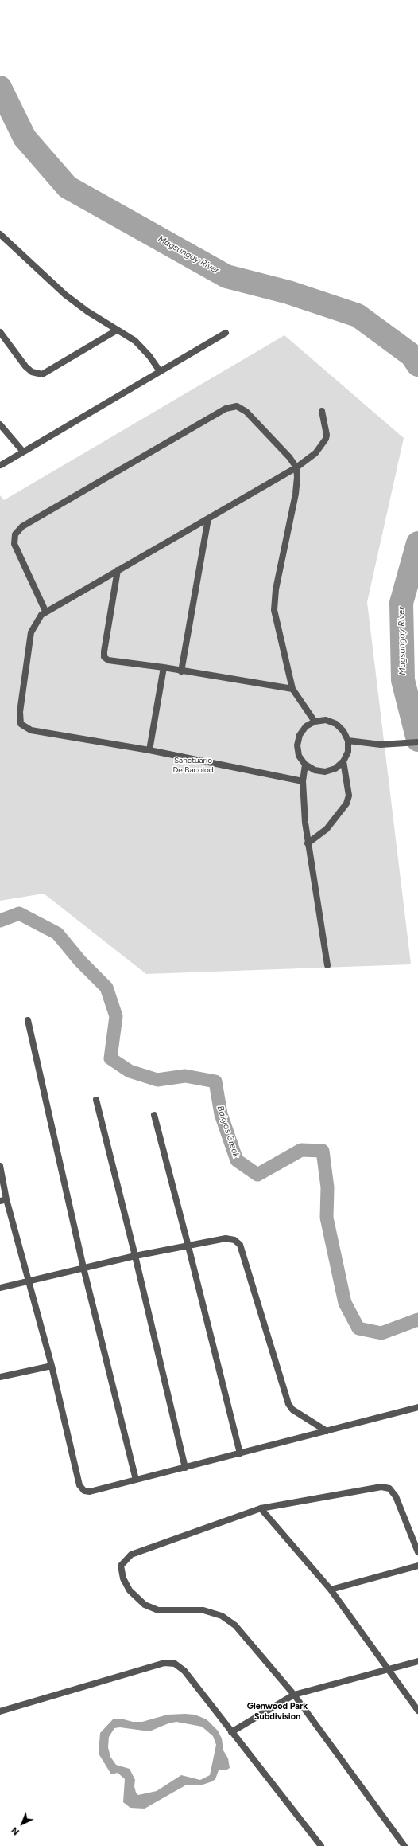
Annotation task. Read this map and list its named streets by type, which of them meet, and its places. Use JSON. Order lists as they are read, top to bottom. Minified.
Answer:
{"districts":["Glenwood Park Subdivision"],"water":["Magsungay River","Bakyas Creek"],"parks":["Sanctuario De Bacolod"],"north":"bottom left"}
